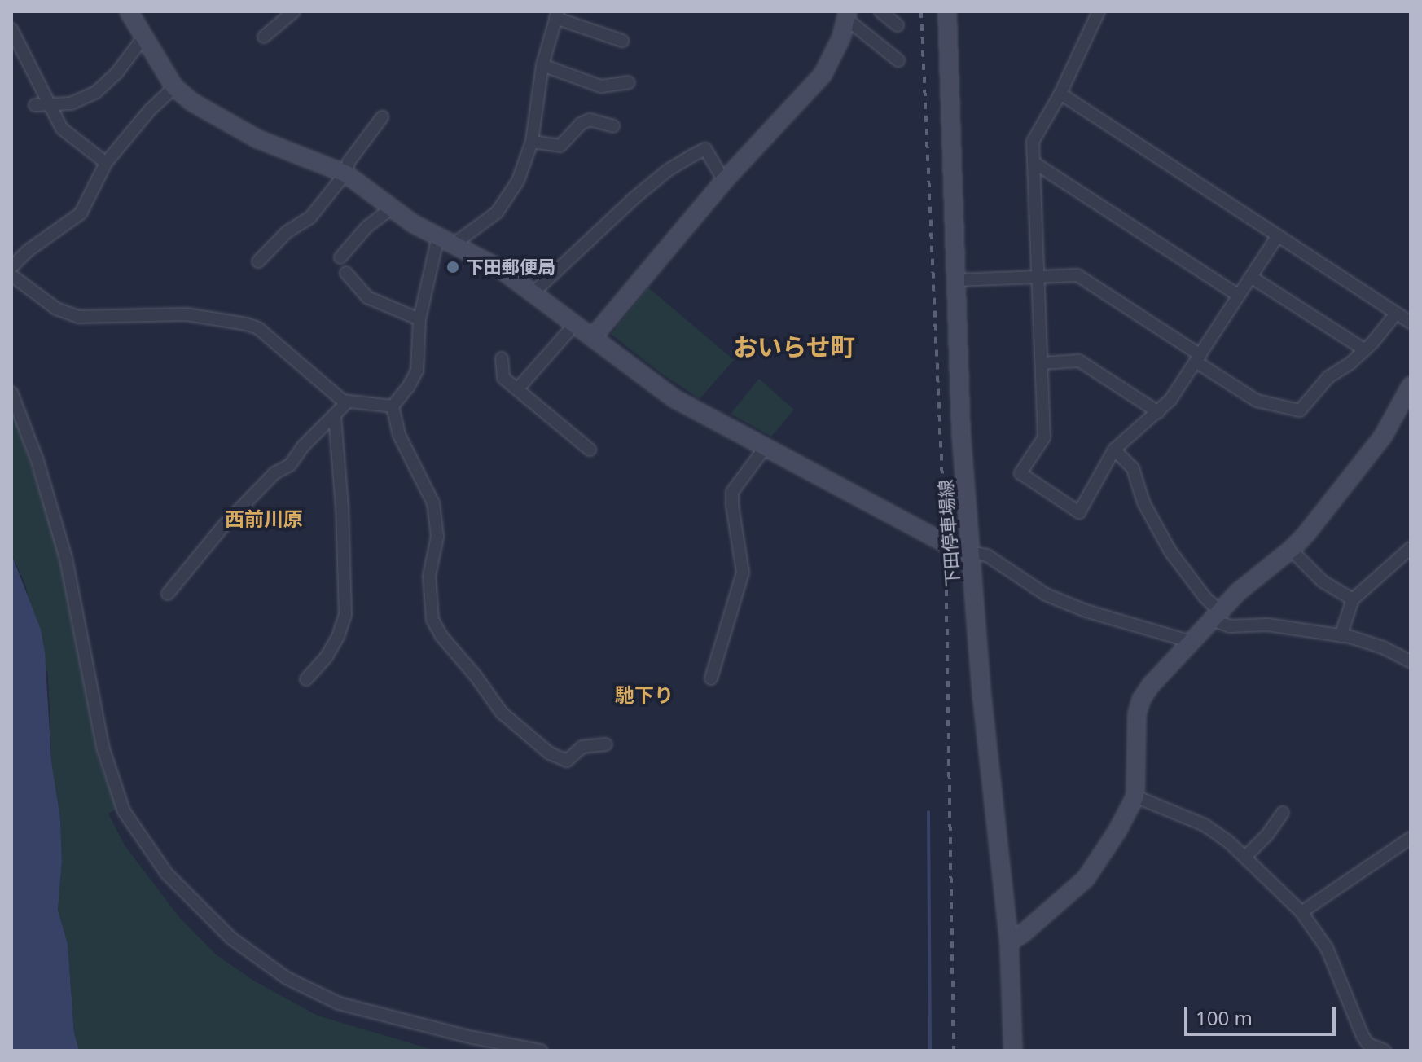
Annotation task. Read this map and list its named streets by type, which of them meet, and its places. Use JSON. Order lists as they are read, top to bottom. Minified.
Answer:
{"streets":{"street":["下田停車場線"]},"districts":["おいらせ町","西前川原","馳下り"],"places":["下田郵便局"],"scale_bar":"100 m"}
